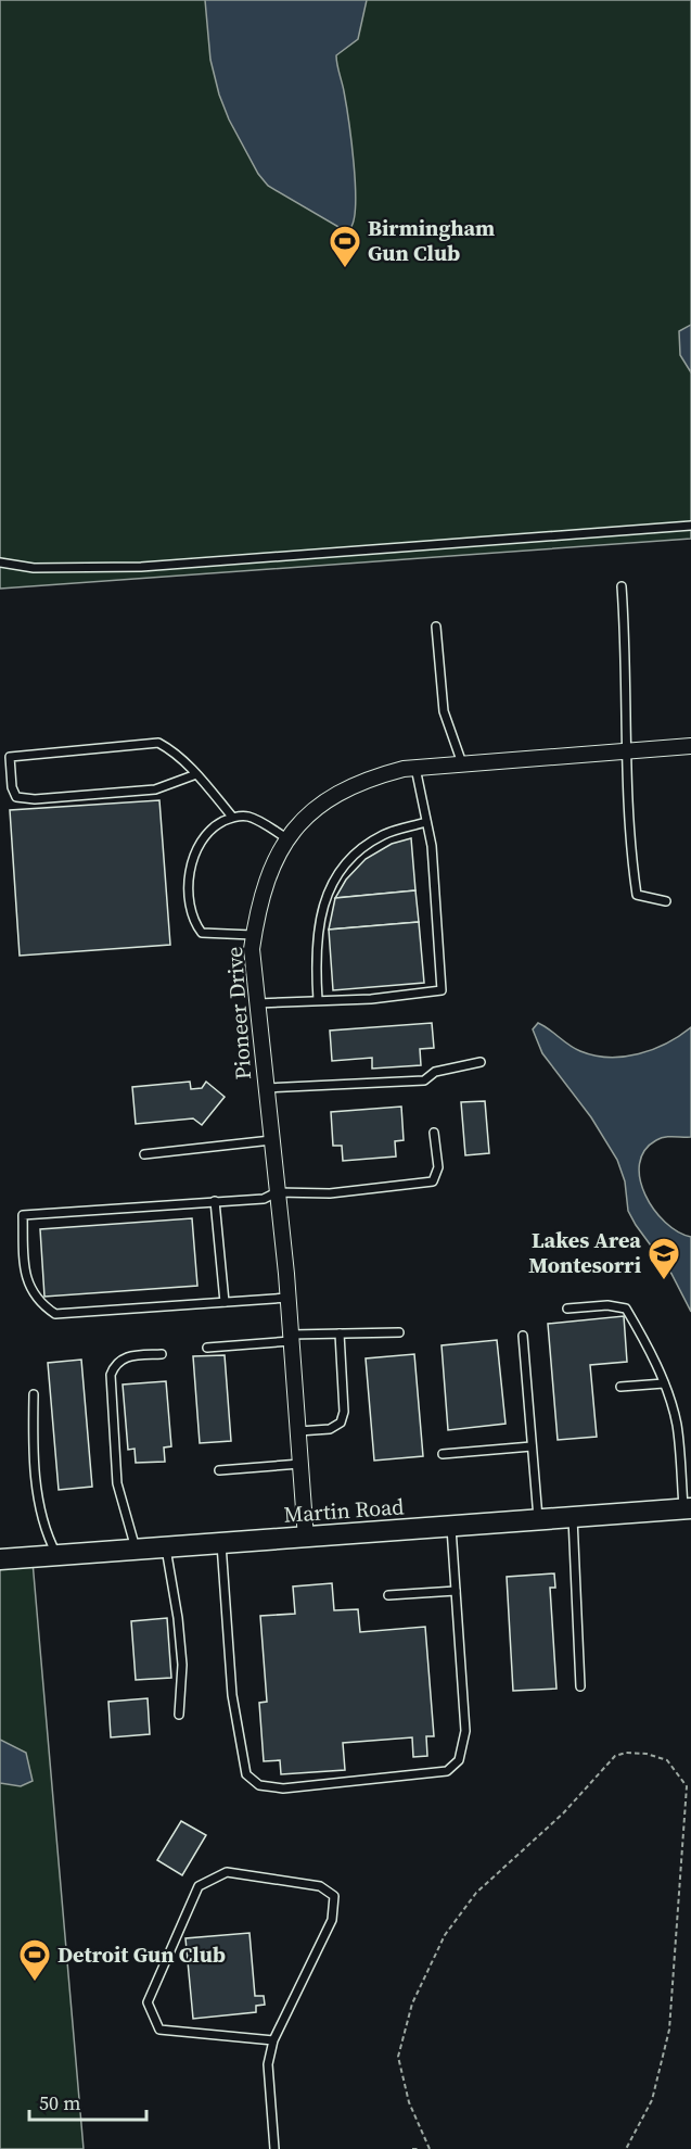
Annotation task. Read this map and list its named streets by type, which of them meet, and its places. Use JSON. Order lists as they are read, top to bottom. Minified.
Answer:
{"streets":{"main road":["Martin Road"],"street":["Pioneer Drive"]},"crossings":[["Pioneer Drive","Martin Road"]],"places":{"sports":["Birmingham Gun Club","Detroit Gun Club"],"school or university":["Lakes Area Montesorri"]},"scale_bar":"50 m"}
